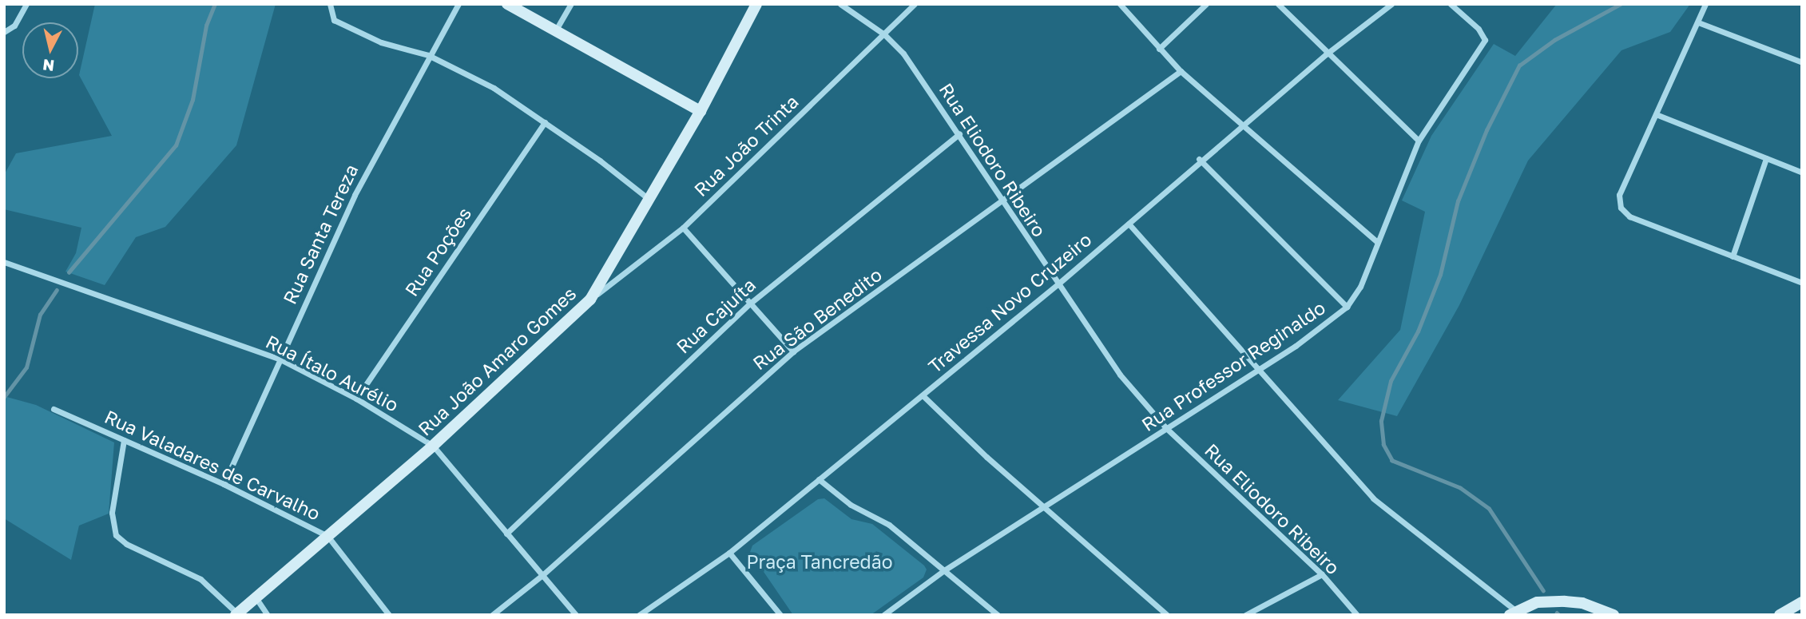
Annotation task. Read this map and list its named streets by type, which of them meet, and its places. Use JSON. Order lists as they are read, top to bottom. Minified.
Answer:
{"streets":{"street":["Rua João Trinta","Rua Eliodoro Ribeiro","Rua Santa Tereza","Rua Poções","Travessa Novo Cruzeiro","Rua Cajuíta","Rua São Benedito","Rua João Amaro Gomes","Rua Professor Reginaldo","Rua Ítalo Aurélio","Rua Valadares de Carvalho"]},"crossings":[["Rua João Trinta","Rua Eliodoro Ribeiro"],["Rua João Trinta","Rua João Amaro Gomes"],["Rua Eliodoro Ribeiro","Travessa Novo Cruzeiro"],["Rua Eliodoro Ribeiro","Rua Cajuíta"],["Rua Eliodoro Ribeiro","Rua São Benedito"],["Rua Eliodoro Ribeiro","Rua Professor Reginaldo"],["Rua Santa Tereza","Rua Ítalo Aurélio"],["Rua Santa Tereza","Rua Valadares de Carvalho"],["Rua Poções","Rua Ítalo Aurélio"],["Rua Cajuíta","Rua Ítalo Aurélio"],["Rua São Benedito","Rua Ítalo Aurélio"],["Rua João Amaro Gomes","Rua Ítalo Aurélio"],["Rua João Amaro Gomes","Rua Valadares de Carvalho"]],"parks":["Praça Tancredão"],"north":"bottom"}
